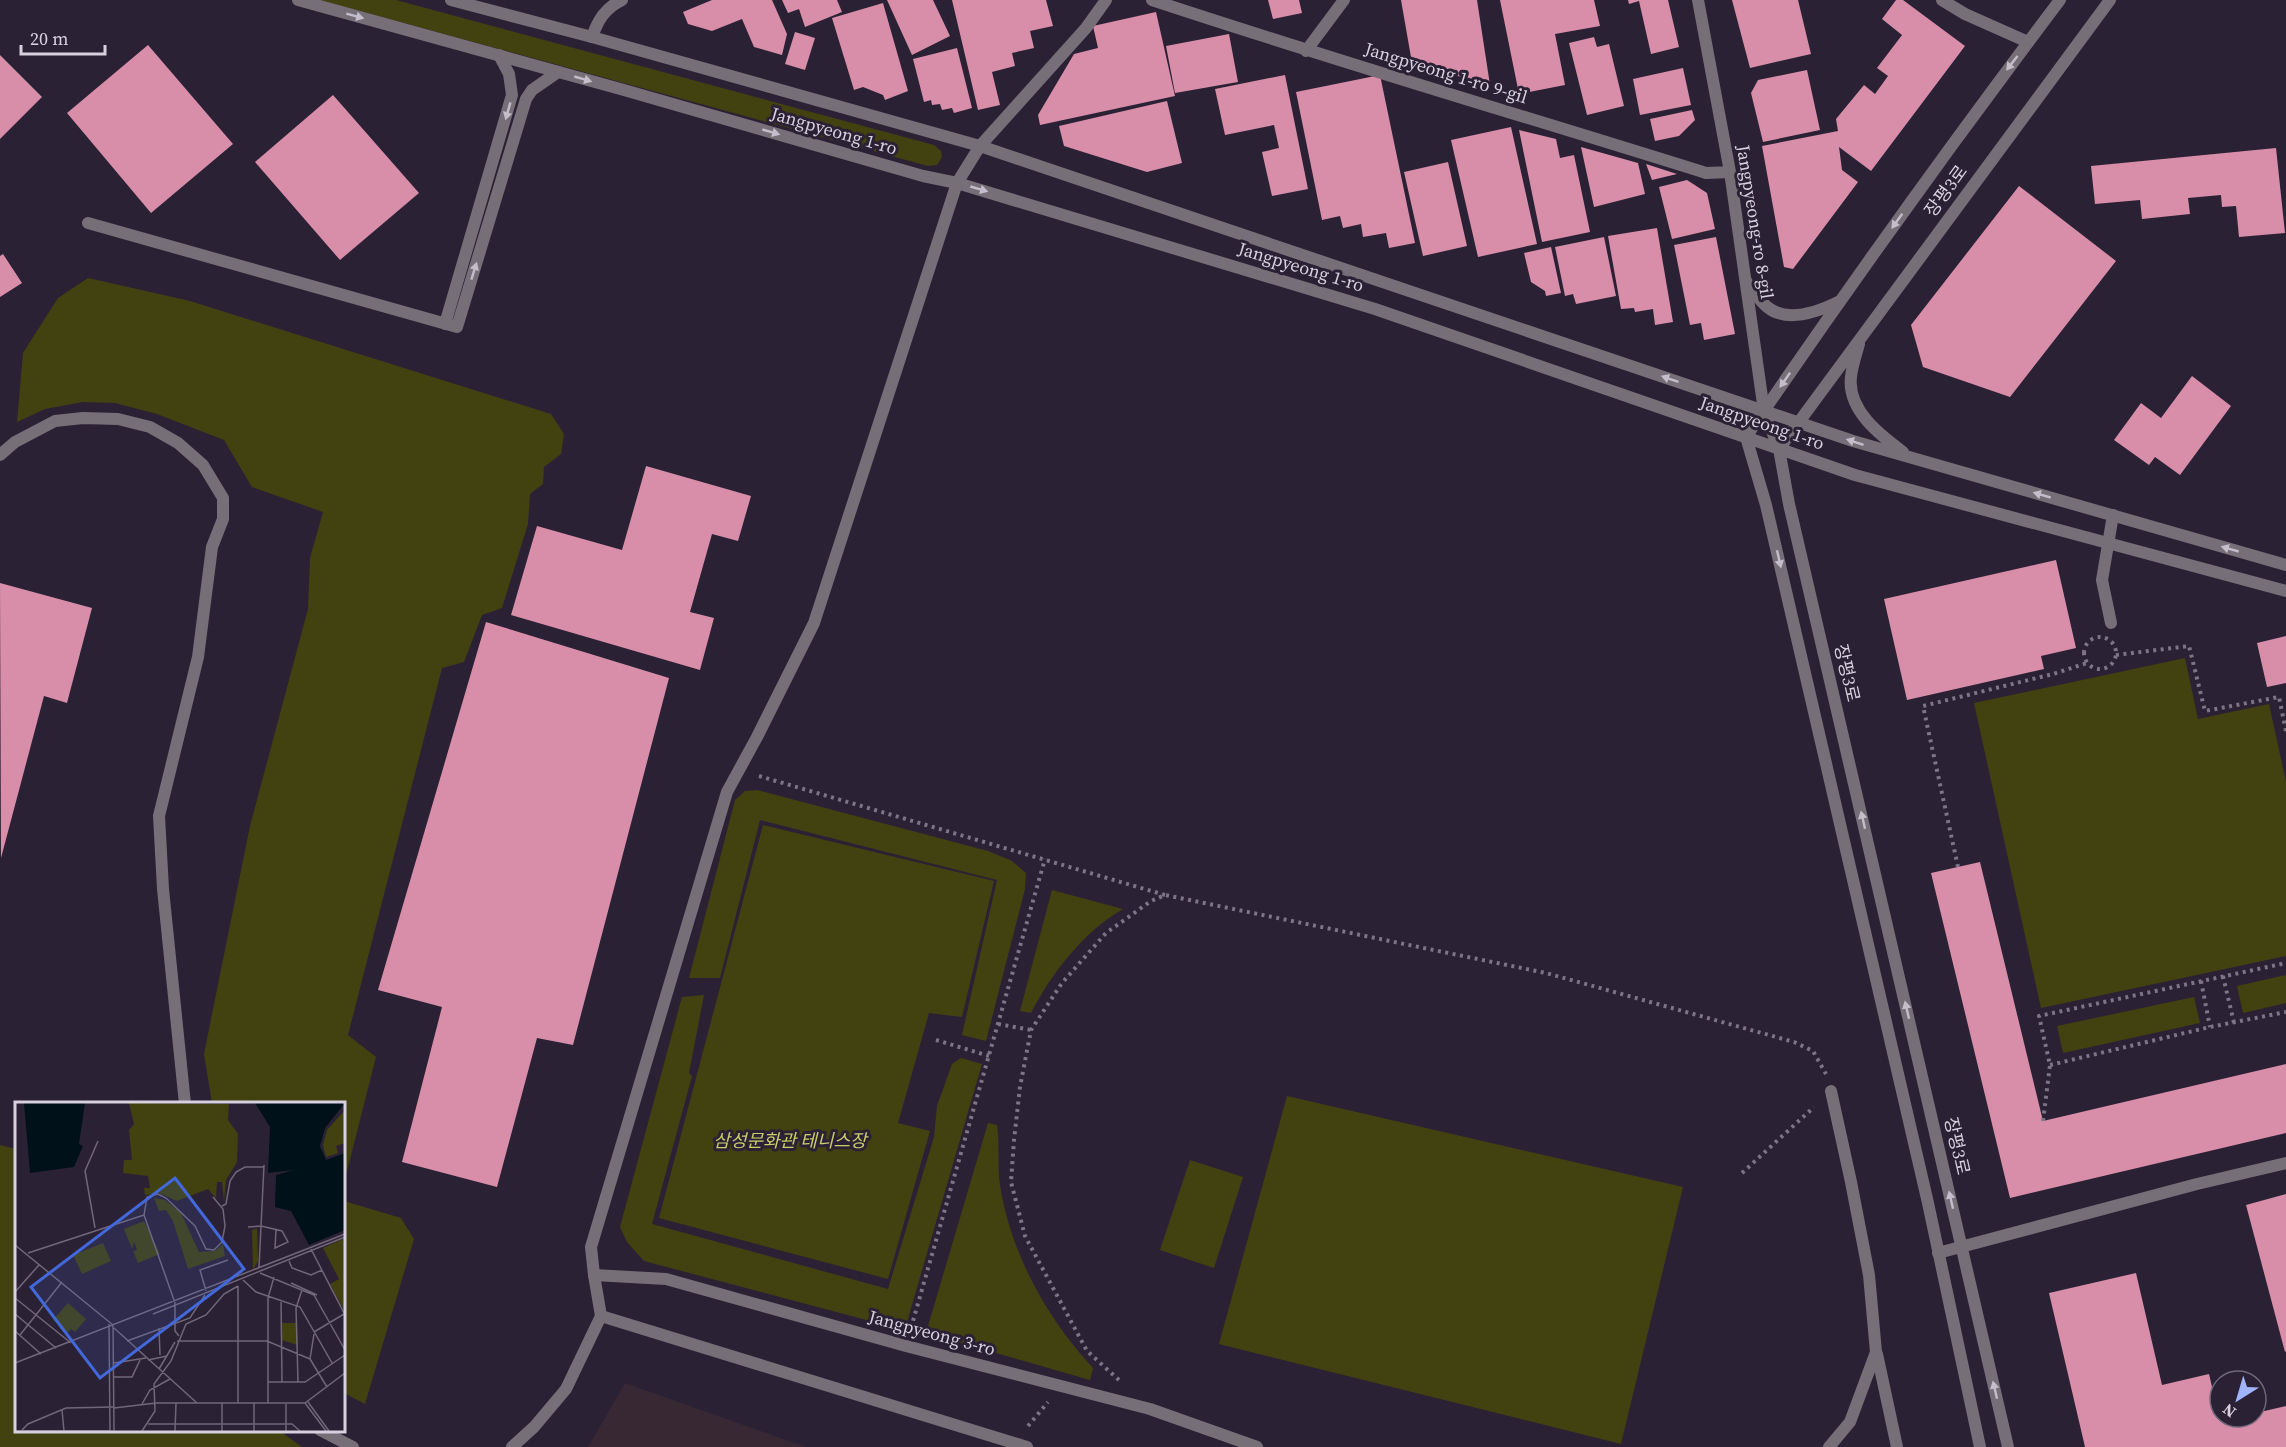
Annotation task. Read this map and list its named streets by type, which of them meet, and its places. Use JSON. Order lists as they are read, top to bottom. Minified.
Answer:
{"streets":{"street":["Jangpyeong 1-ro 9-gil","Jangpyeong 1-ro","장평3로","Jangpyeong-ro 8-gil","Jangpyeong 3-ro"]},"crossings":[["Jangpyeong 1-ro 9-gil","Jangpyeong-ro 8-gil"],["Jangpyeong 1-ro","장평3로"],["Jangpyeong 1-ro","Jangpyeong-ro 8-gil"],["장평3로","Jangpyeong-ro 8-gil"]],"parks":["삼성문화관 테니스장"],"scale_bar":"20 m","north":"bottom left"}
